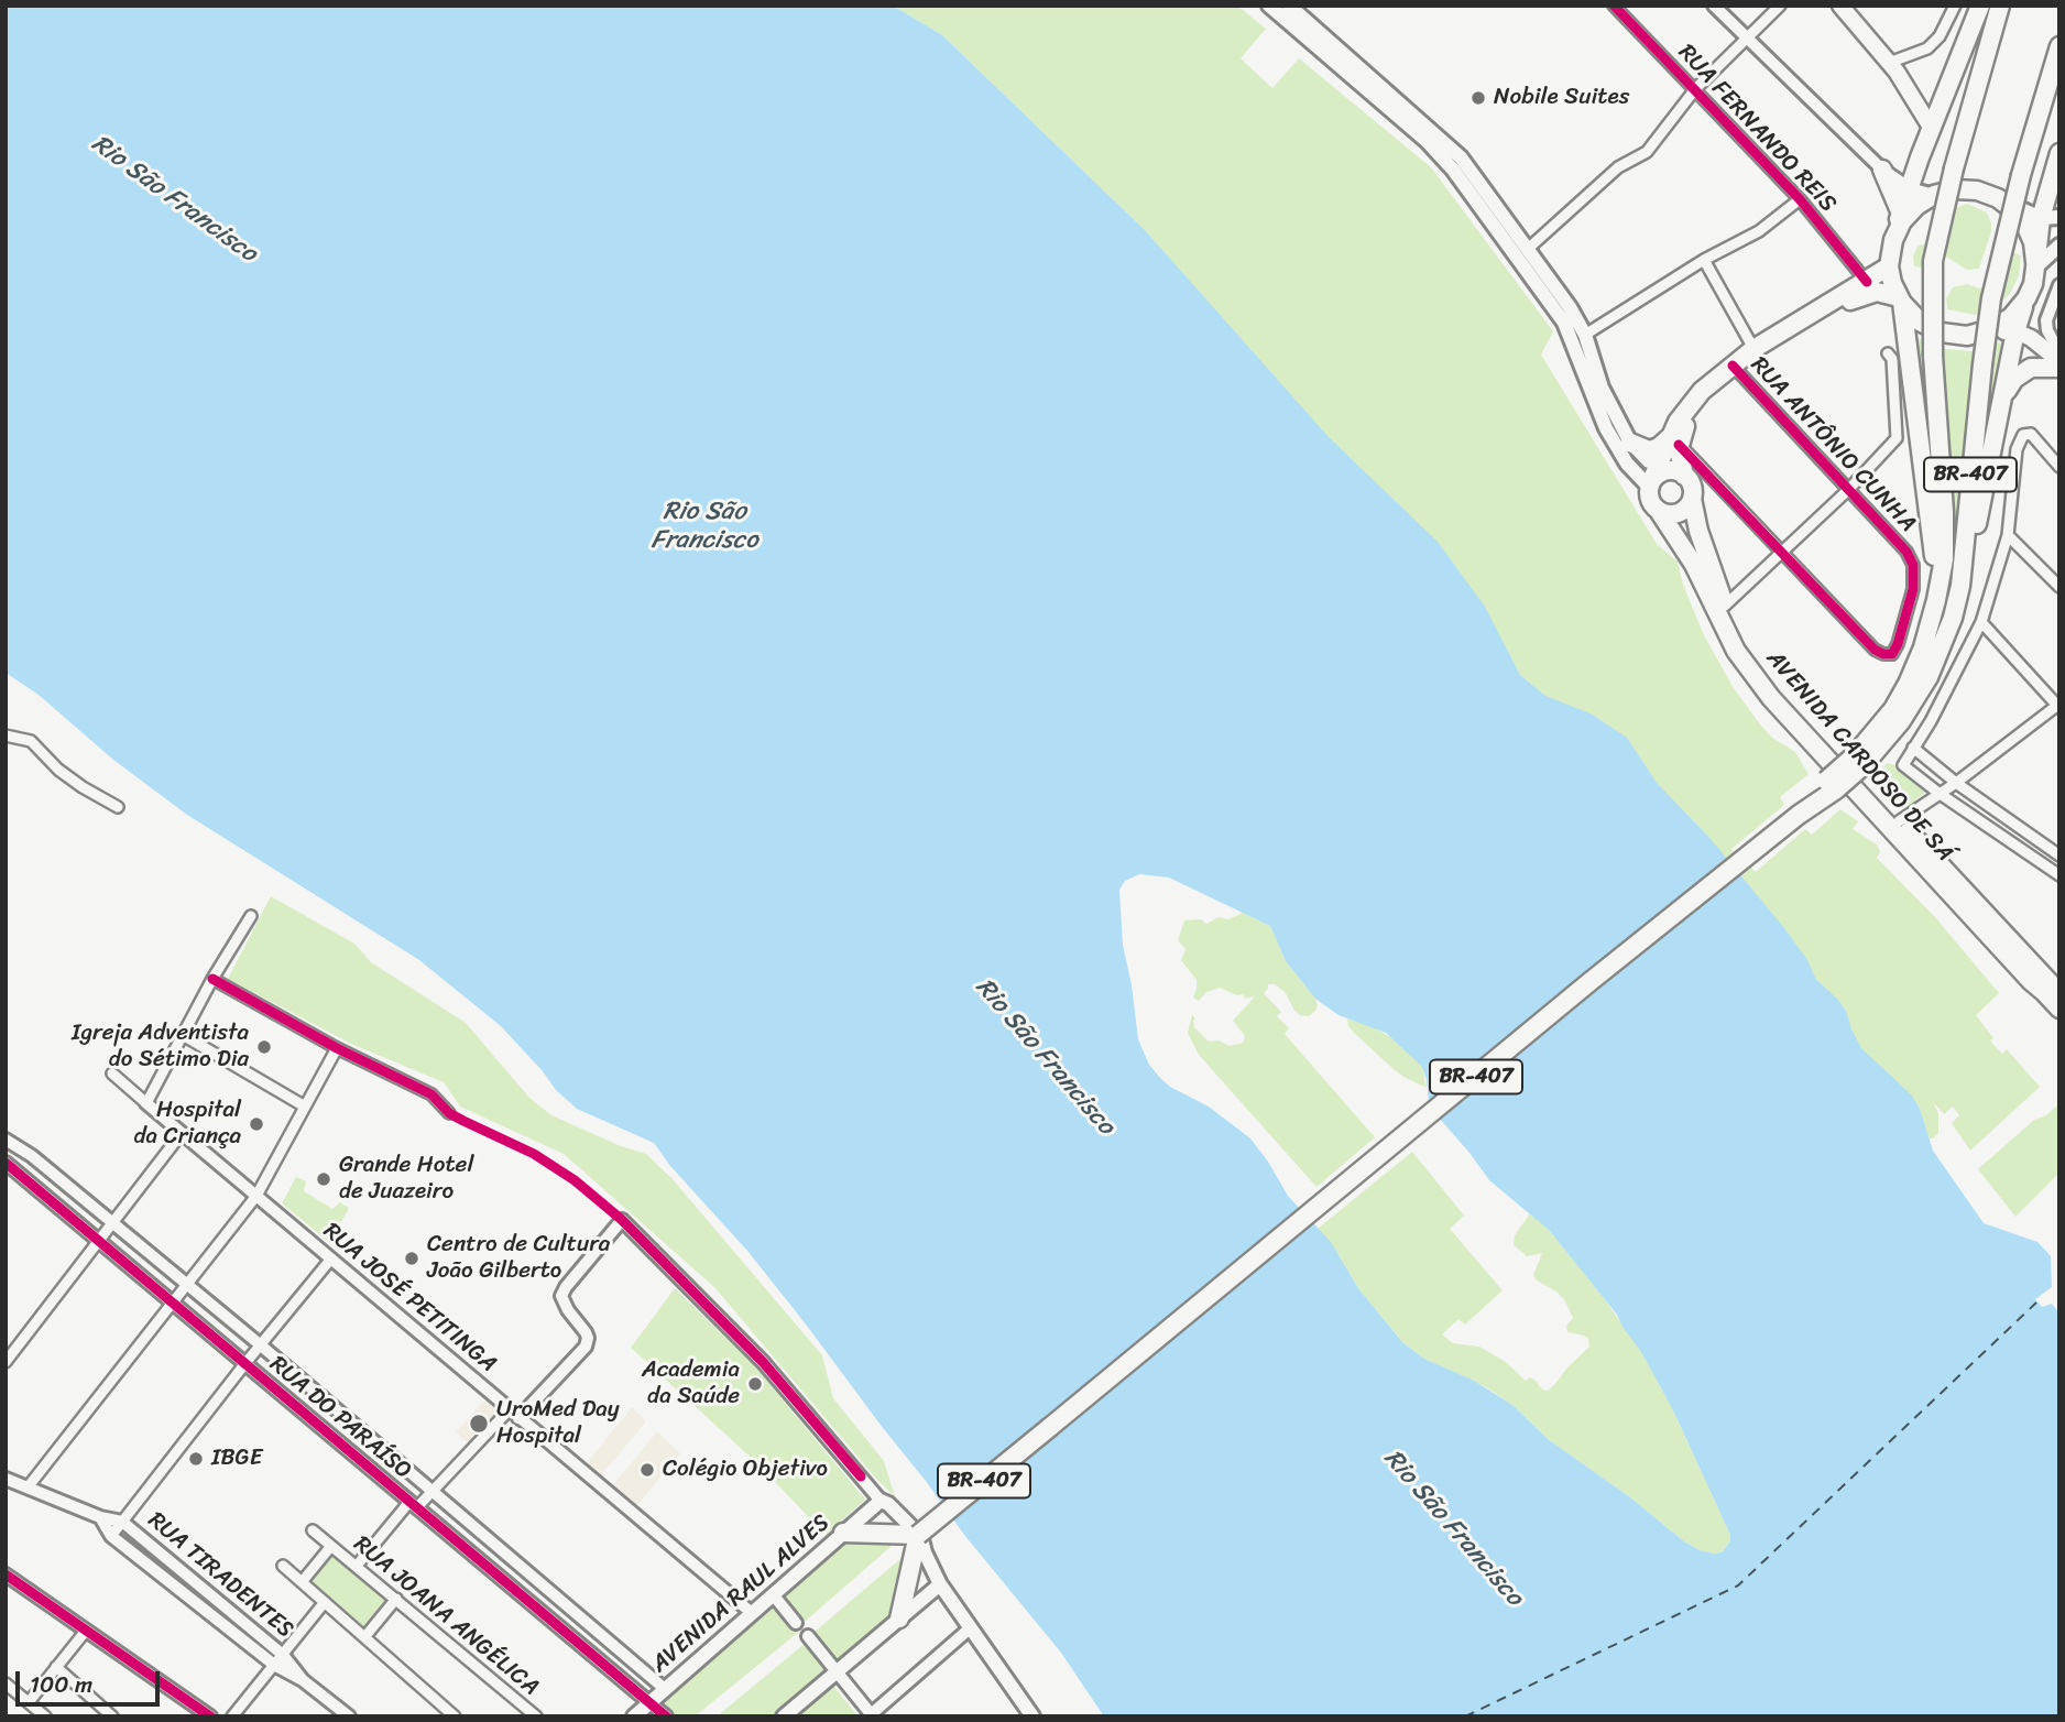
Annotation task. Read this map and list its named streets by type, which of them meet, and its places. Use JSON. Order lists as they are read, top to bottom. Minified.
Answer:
{"streets":{"highway":["BR-407","AVENIDA CARDOSO DE SÁ"],"main road":["AVENIDA RAUL ALVES"],"street":["RUA FERNANDO REIS","RUA ANTÔNIO CUNHA","RUA JOSÉ PETITINGA","RUA DO PARAÍSO","RUA TIRADENTES","RUA JOANA ANGÉLICA"]},"crossings":[["RUA JOSÉ PETITINGA","AVENIDA RAUL ALVES"],["RUA DO PARAÍSO","AVENIDA RAUL ALVES"]],"water":["Rio São Francisco"],"places":["Nobile Suites","Igreja Adventista do Sétimo Dia","Hospital da Criança","Grande Hotel de Juazeiro","Centro de Cultura João Gilberto","Academia da Saúde","UroMed Day Hospital","IBGE","Colégio Objetivo"],"scale_bar":"100 m"}
